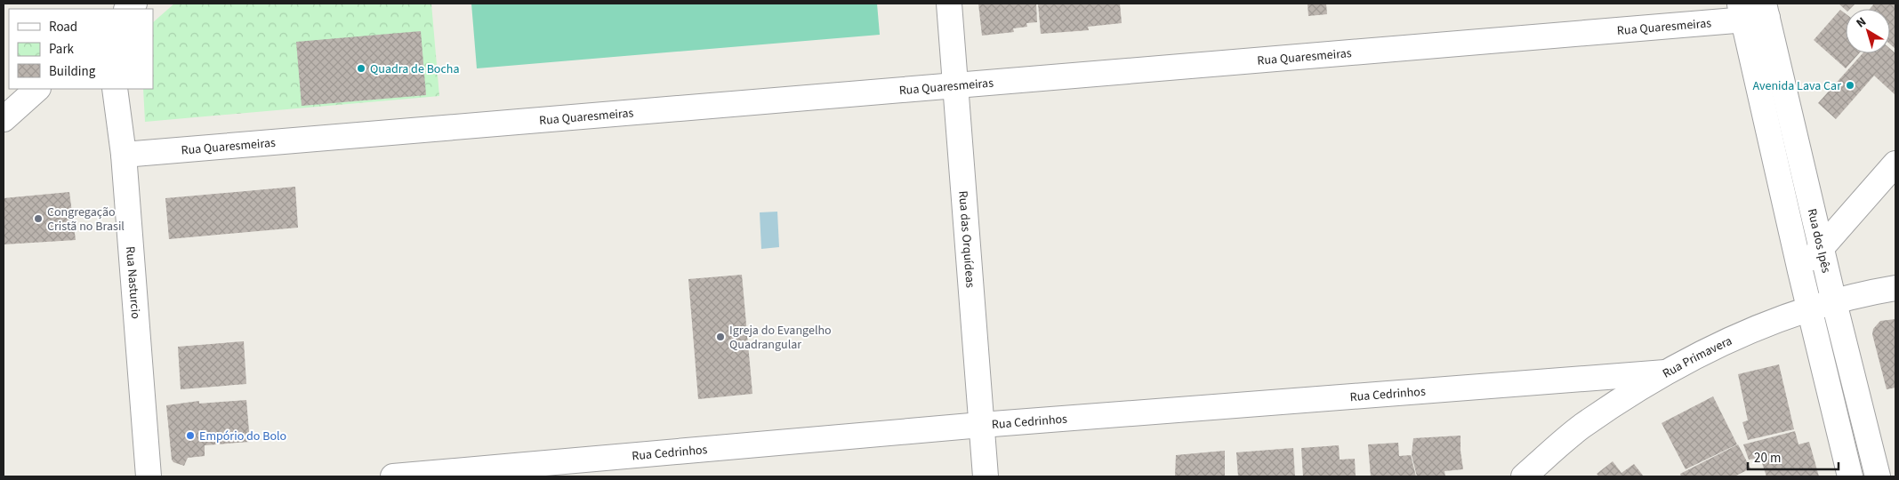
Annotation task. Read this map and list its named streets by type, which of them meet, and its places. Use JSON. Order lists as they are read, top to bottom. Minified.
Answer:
{"streets":{"street":["Rua Quaresmeiras","Rua das Orquídeas","Rua dos Ipês","Rua Nasturcio","Rua Primavera","Rua Cedrinhos"]},"crossings":[["Rua Quaresmeiras","Rua das Orquídeas"],["Rua Quaresmeiras","Rua dos Ipês"],["Rua Quaresmeiras","Rua Nasturcio"],["Rua das Orquídeas","Rua Cedrinhos"],["Rua dos Ipês","Rua Primavera"],["Rua Primavera","Rua Cedrinhos"]],"places":["Quadra de Bocha","Avenida Lava Car","Congregação Cristã no Brasil","Igreja do Evangelho Quadrangular","Empório do Bolo"],"legend":["Road","Park","Building"],"scale_bar":"20 m","north":"top left"}
